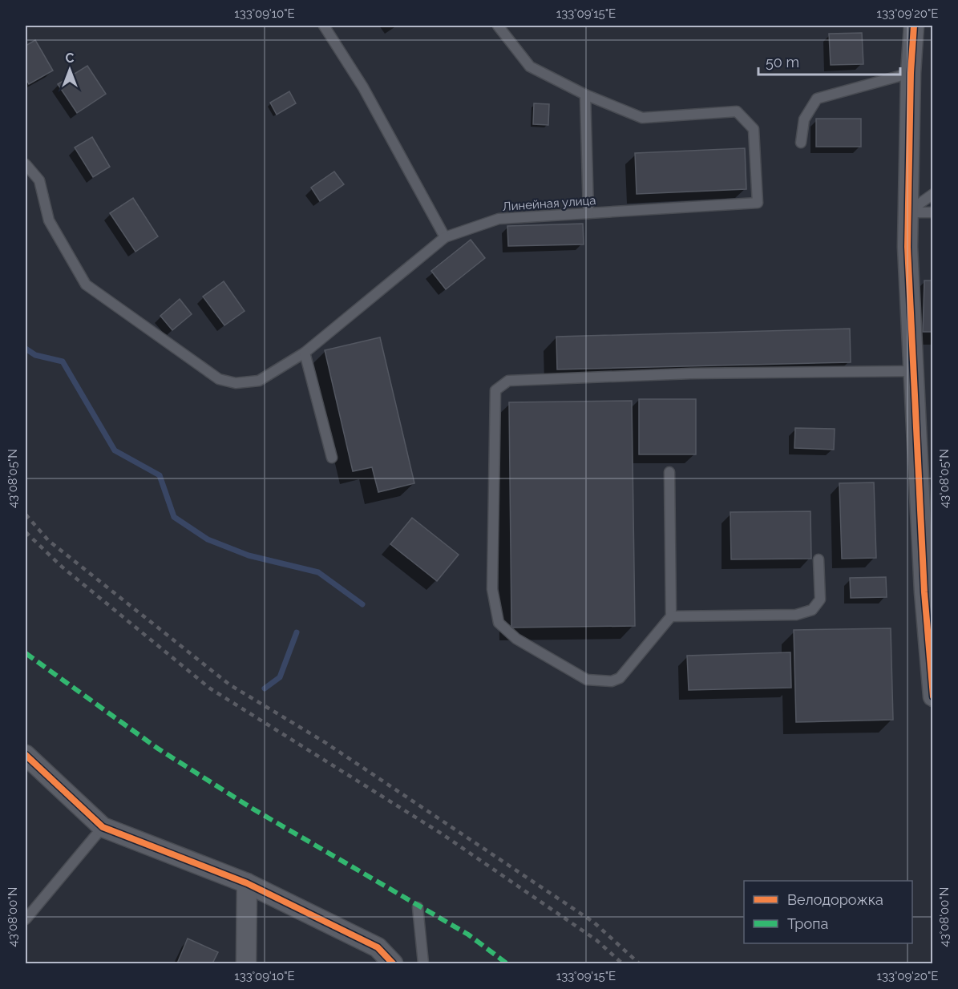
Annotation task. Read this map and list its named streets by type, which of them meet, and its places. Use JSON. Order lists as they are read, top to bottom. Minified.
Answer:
{"streets":{"lane":["Линейная улица"]},"legend":["Велодорожка","Тропа"],"scale_bar":"50 m","north":"top","coordinates":["133°09'10\"E","133°09'15\"E","133°09'20\"E","43°08'05\"N","43°08'00\"N"]}
